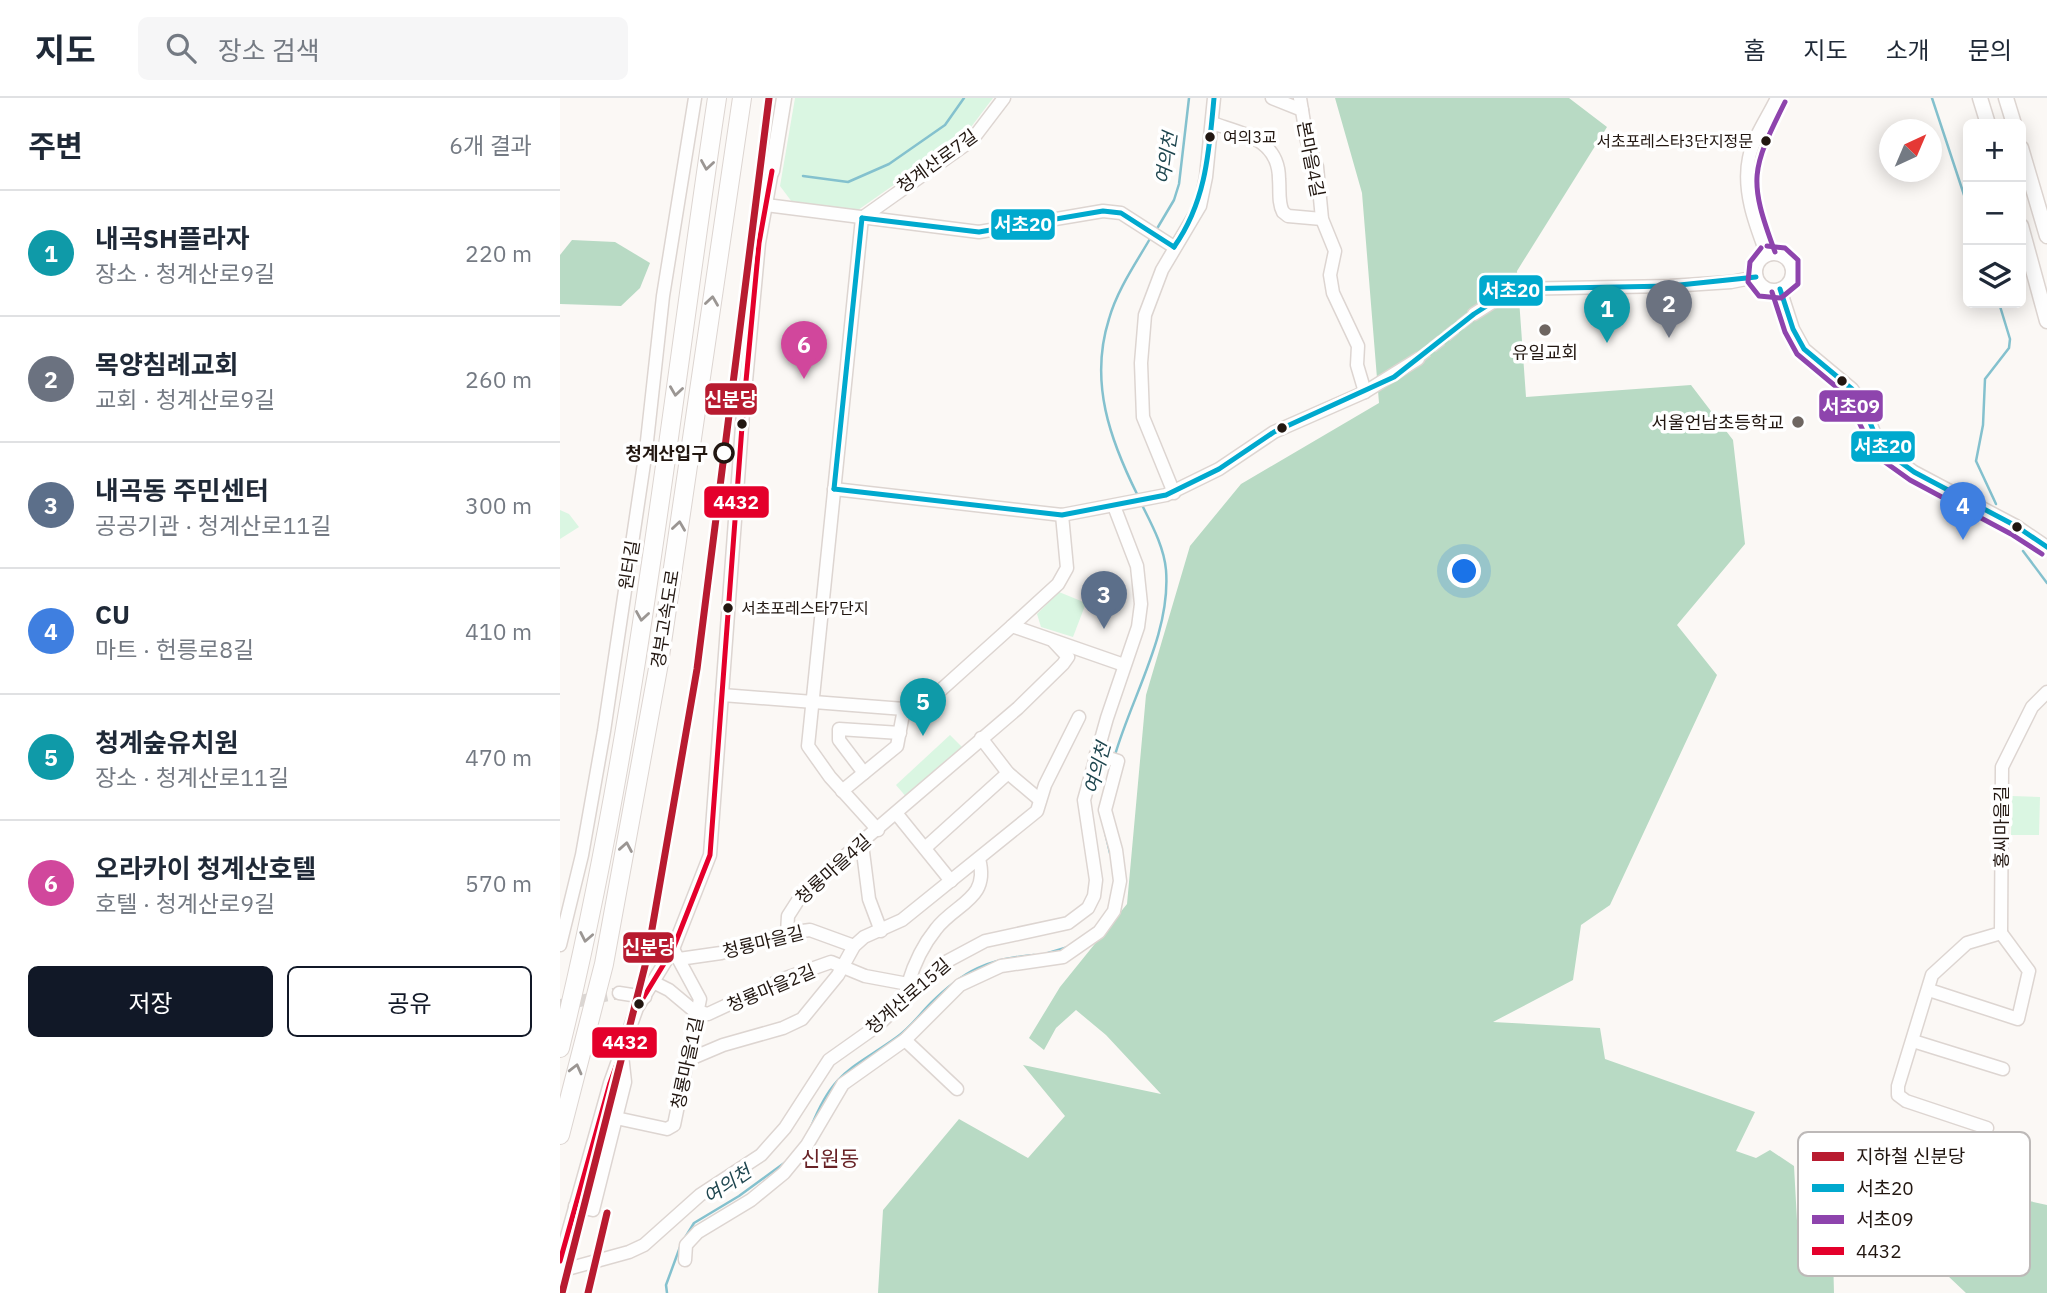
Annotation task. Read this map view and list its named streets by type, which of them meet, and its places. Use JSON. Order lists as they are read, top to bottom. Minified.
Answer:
{"streets":{"highway":["경부고속도로"],"street":["본마을4길","청계산로7길","원터길","홍씨마을길","청룡마을4길","청룡마을길","청룡마을2길","청계산로15길","청룡마을1길"]},"crossings":[["청룡마을4길","청룡마을길"],["청룡마을길","청룡마을1길"],["청룡마을2길","청룡마을1길"]],"districts":["신원동"],"water":["여의천"],"places":["여의3교","서초포레스타3단지정문","유일교회","서울언남초등학교","청계산입구","서초포레스타7단지"],"lines":["metro line 신분당","transit line 서초20","transit line 서초09","transit line 4432"],"legend":["지하철 신분당","서초20","서초09","4432"],"north":"top right","page":{"header":"지도","search":"장소 검색","nav":["홈","지도","소개","문의"],"heading":["주변","6개 결과"],"map_buttons":["+","−"],"list":[{"mark":"1","name":"내곡SH플라자","note":"장소 · 청계산로9길","value":"220 m"},{"mark":"2","name":"목양침례교회","note":"교회 · 청계산로9길","value":"260 m"},{"mark":"3","name":"내곡동 주민센터","note":"공공기관 · 청계산로11길","value":"300 m"},{"mark":"4","name":"CU","note":"마트 · 헌릉로8길","value":"410 m"},{"mark":"5","name":"청계숲유치원","note":"장소 · 청계산로11길","value":"470 m"},{"mark":"6","name":"오라카이 청계산호텔","note":"호텔 · 청계산로9길","value":"570 m"}],"pins":["2","1","6","4","3","5"],"buttons":["저장","공유"]}}
